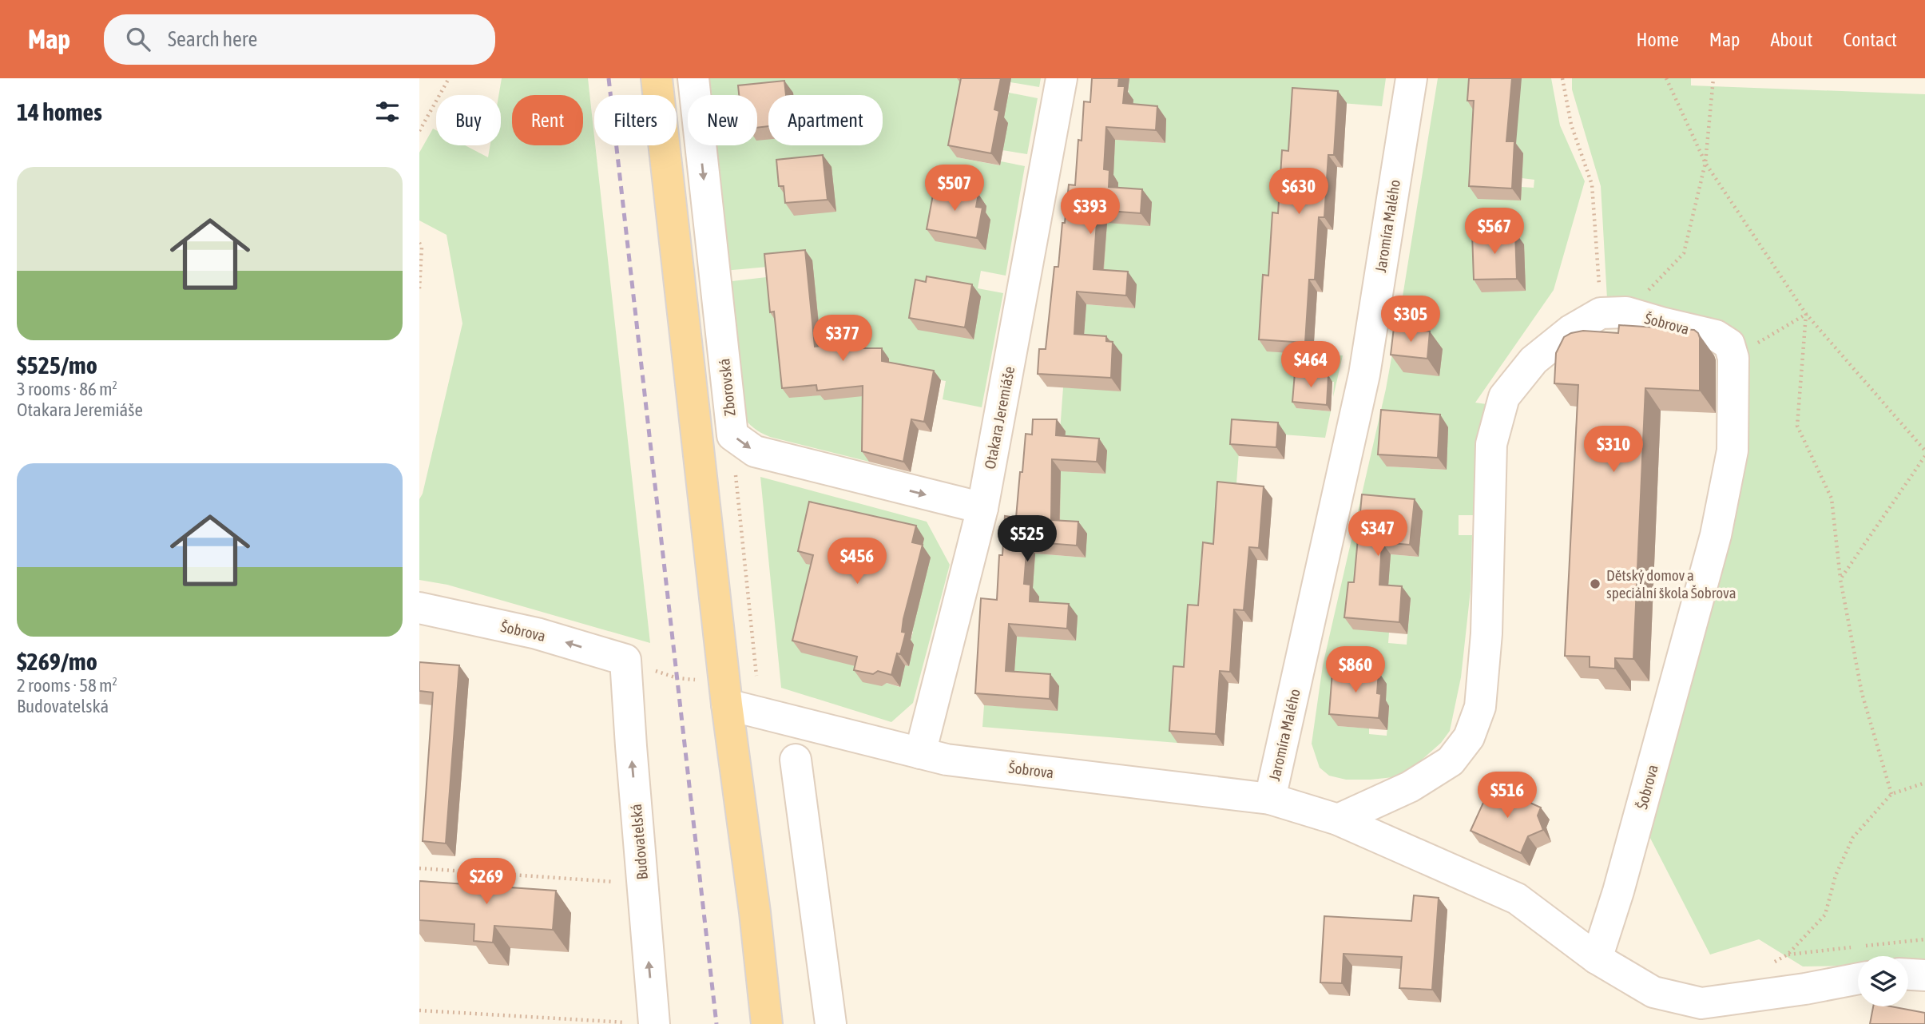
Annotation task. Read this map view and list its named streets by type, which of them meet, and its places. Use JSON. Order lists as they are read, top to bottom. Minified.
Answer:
{"streets":{"street":["Jaromíra Malého","Šobrova","Zborovská","Otakara Jeremiáše","Budovatelská"]},"crossings":[["Jaromíra Malého","Šobrova"],["Šobrova","Otakara Jeremiáše"],["Šobrova","Budovatelská"],["Zborovská","Otakara Jeremiáše"]],"one_way":["Zborovská"],"places":["Dětský domov a speciální škola Šobrova"],"page":{"header":"Map","search":"Search here","nav":["Home","Map","About","Contact"],"heading":"14 homes","chip":["Buy","Rent","Filters","New","Apartment"],"list":[{"name":"$525/mo","note":"3 rooms · 86 m² · Otakara Jeremiáše"},{"name":"$269/mo","note":"2 rooms · 58 m² · Budovatelská"}],"price":["$507","$630","$393","$567","$305","$377","$464","$310","$347","$525","$456","$860","$516","$269"]}}
